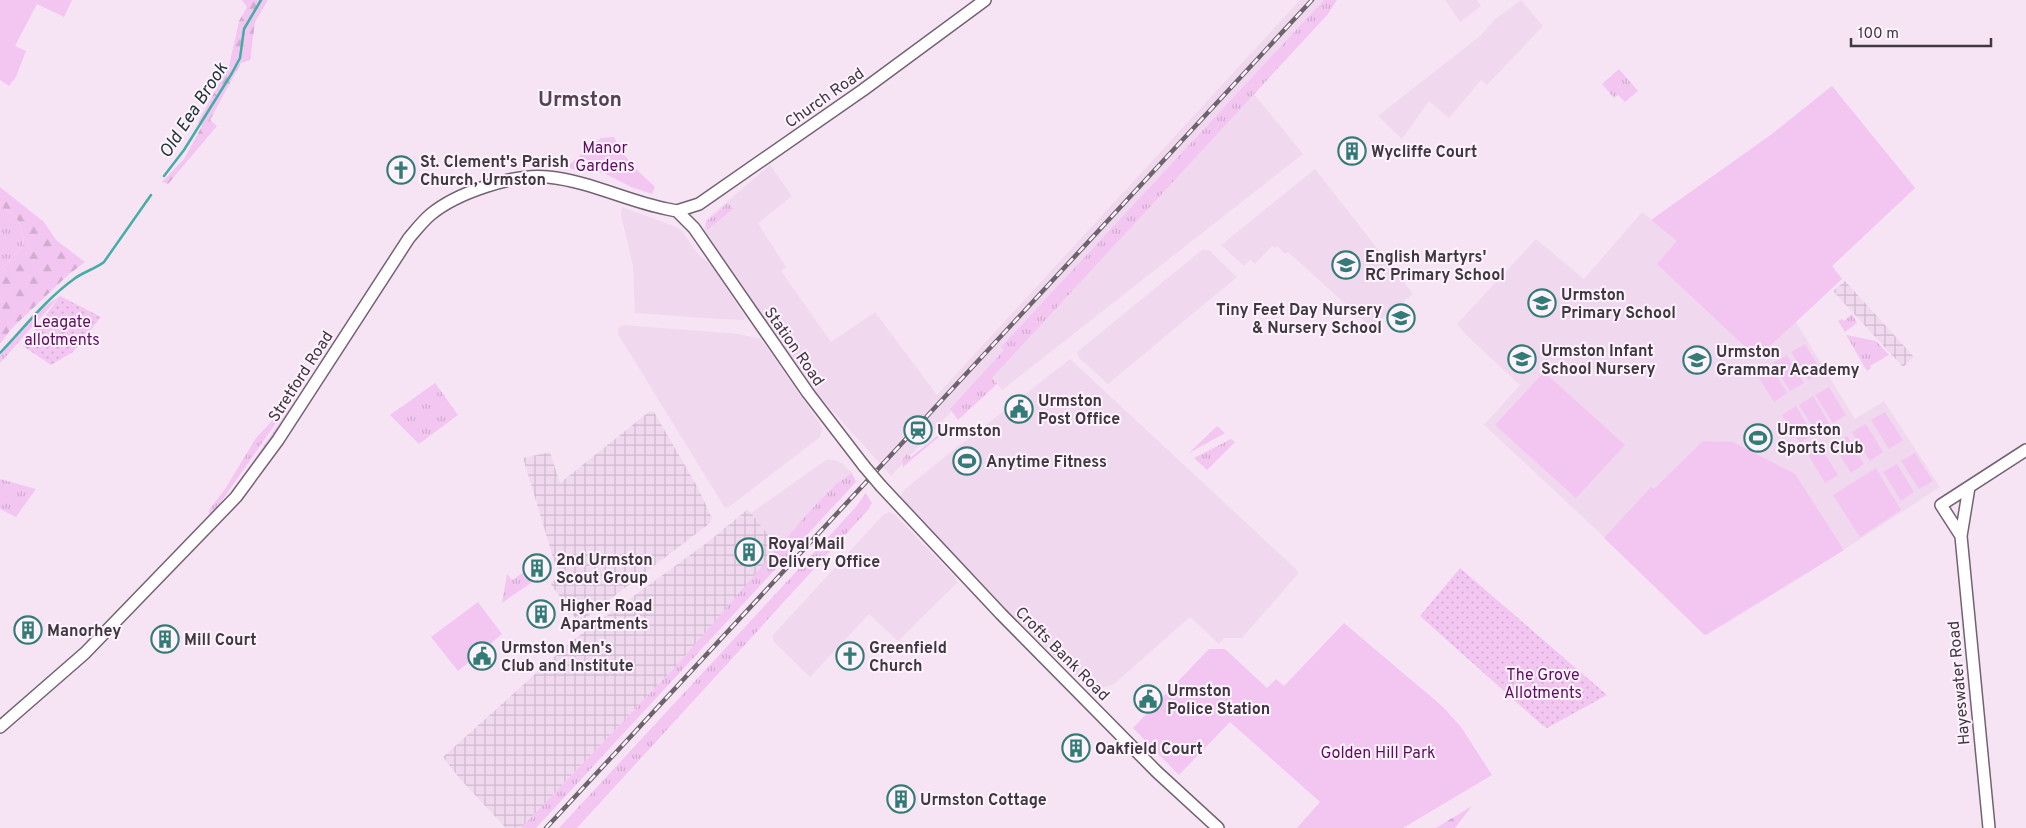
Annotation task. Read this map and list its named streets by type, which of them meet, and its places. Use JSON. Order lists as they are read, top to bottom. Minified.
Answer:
{"streets":{"main road":["Church Road","Station Road","Stretford Road","Crofts Bank Road","Hayeswater Road"]},"crossings":[["Church Road","Station Road"],["Church Road","Stretford Road"],["Station Road","Stretford Road"],["Station Road","Crofts Bank Road"]],"districts":["Urmston"],"water":["Old Eea Brook"],"parks":["Manor Gardens","Leagate allotments","The Grove Allotments","Golden Hill Park"],"places":{"building":["Wycliffe Court","Royal Mail Delivery Office","2nd Urmston Scout Group","Higher Road Apartments","Manorhey","Mill Court","Oakfield Court","Urmston Cottage"],"church":["St. Clement's Parish Church, Urmston","Greenfield Church"],"school or university":["English Martyrs' RC Primary School","Urmston Primary School","Tiny Feet Day Nursery & Nursery School","Urmston Infant School Nursery","Urmston Grammar Academy"],"public building":["Urmston Post Office","Urmston Men's Club and Institute","Urmston Police Station"],"station":["Urmston"],"sports":["Urmston Sports Club","Anytime Fitness"]},"scale_bar":"100 m"}
